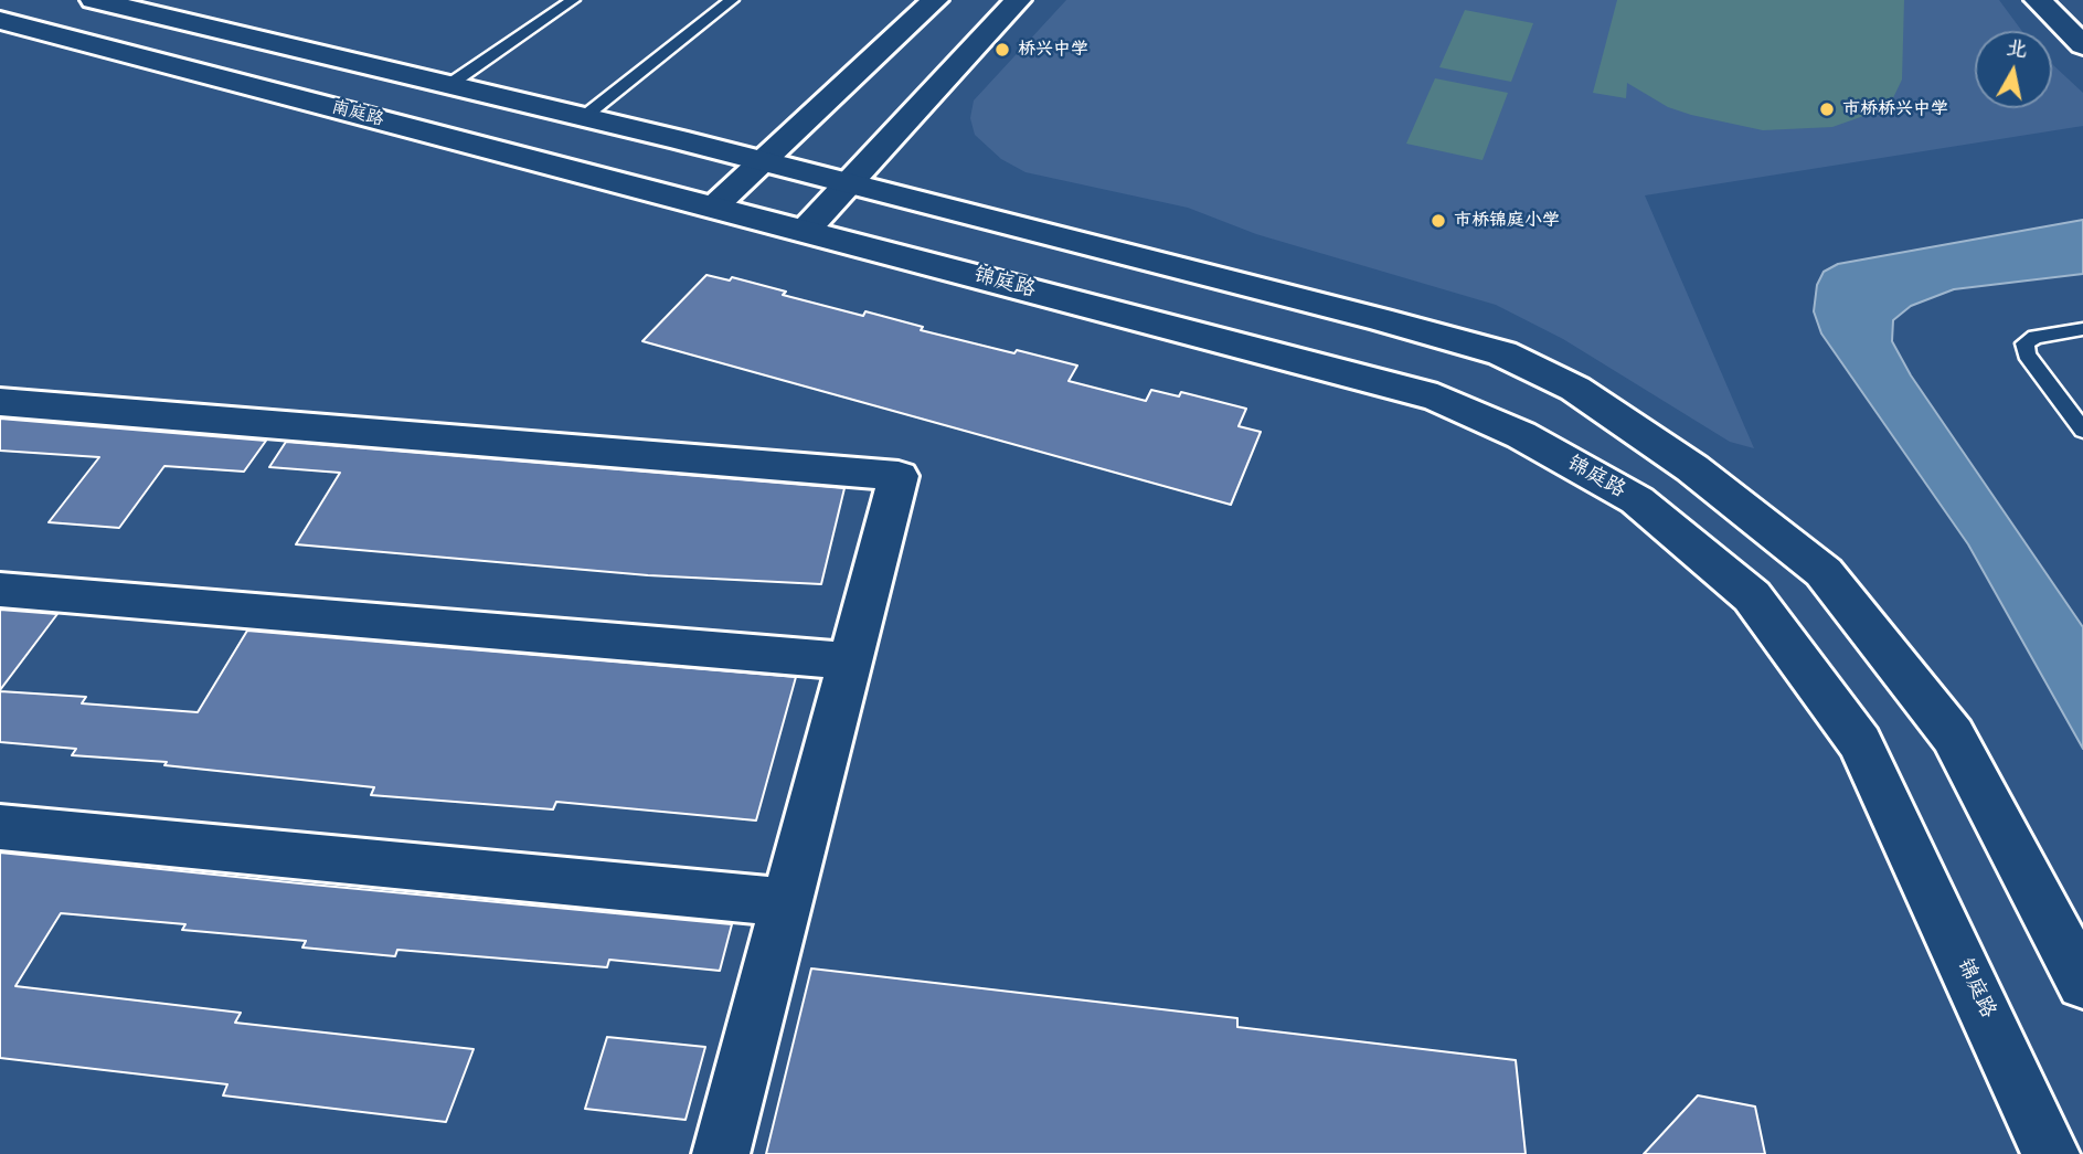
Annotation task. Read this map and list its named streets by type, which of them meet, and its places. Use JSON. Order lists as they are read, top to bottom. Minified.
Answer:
{"streets":{"street":["南庭路","锦庭路"]},"crossings":[["南庭路","锦庭路"]],"places":["桥兴中学","市桥桥兴中学","市桥锦庭小学"],"north":"top"}
